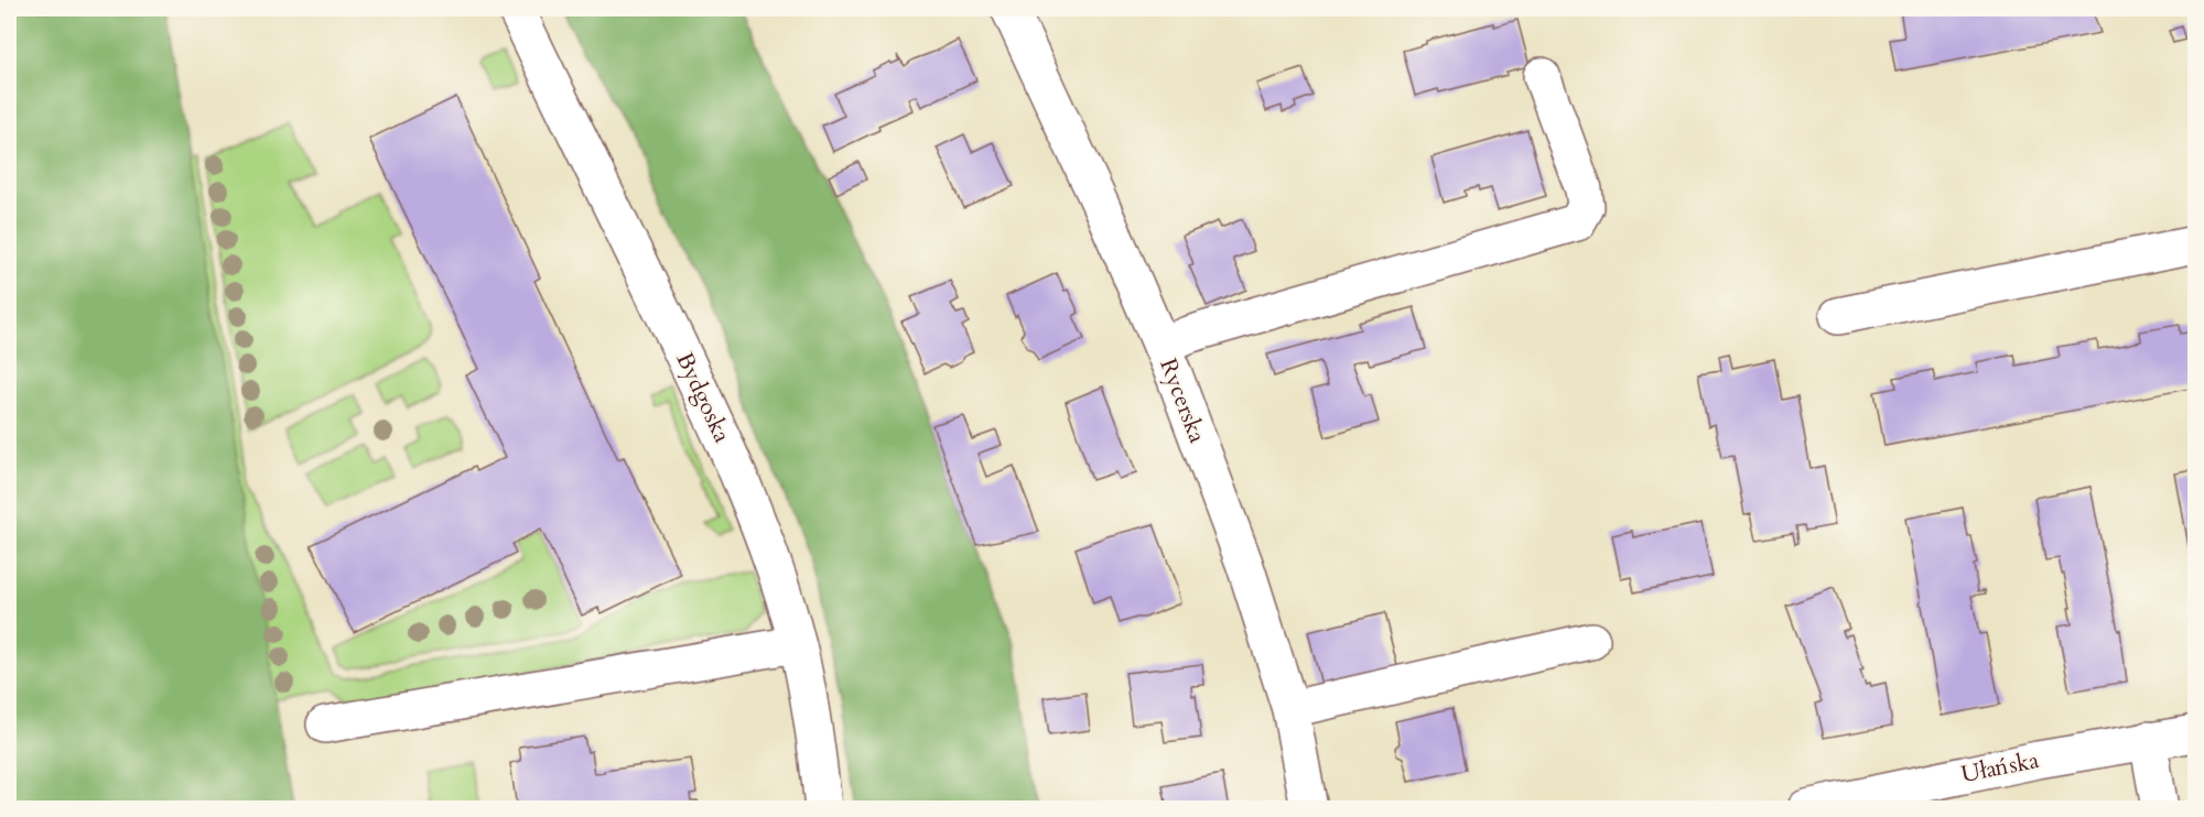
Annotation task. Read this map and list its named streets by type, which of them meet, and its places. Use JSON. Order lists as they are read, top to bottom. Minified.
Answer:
{"streets":{"street":["Bydgoska","Rycerska","Ułańska"]}}
